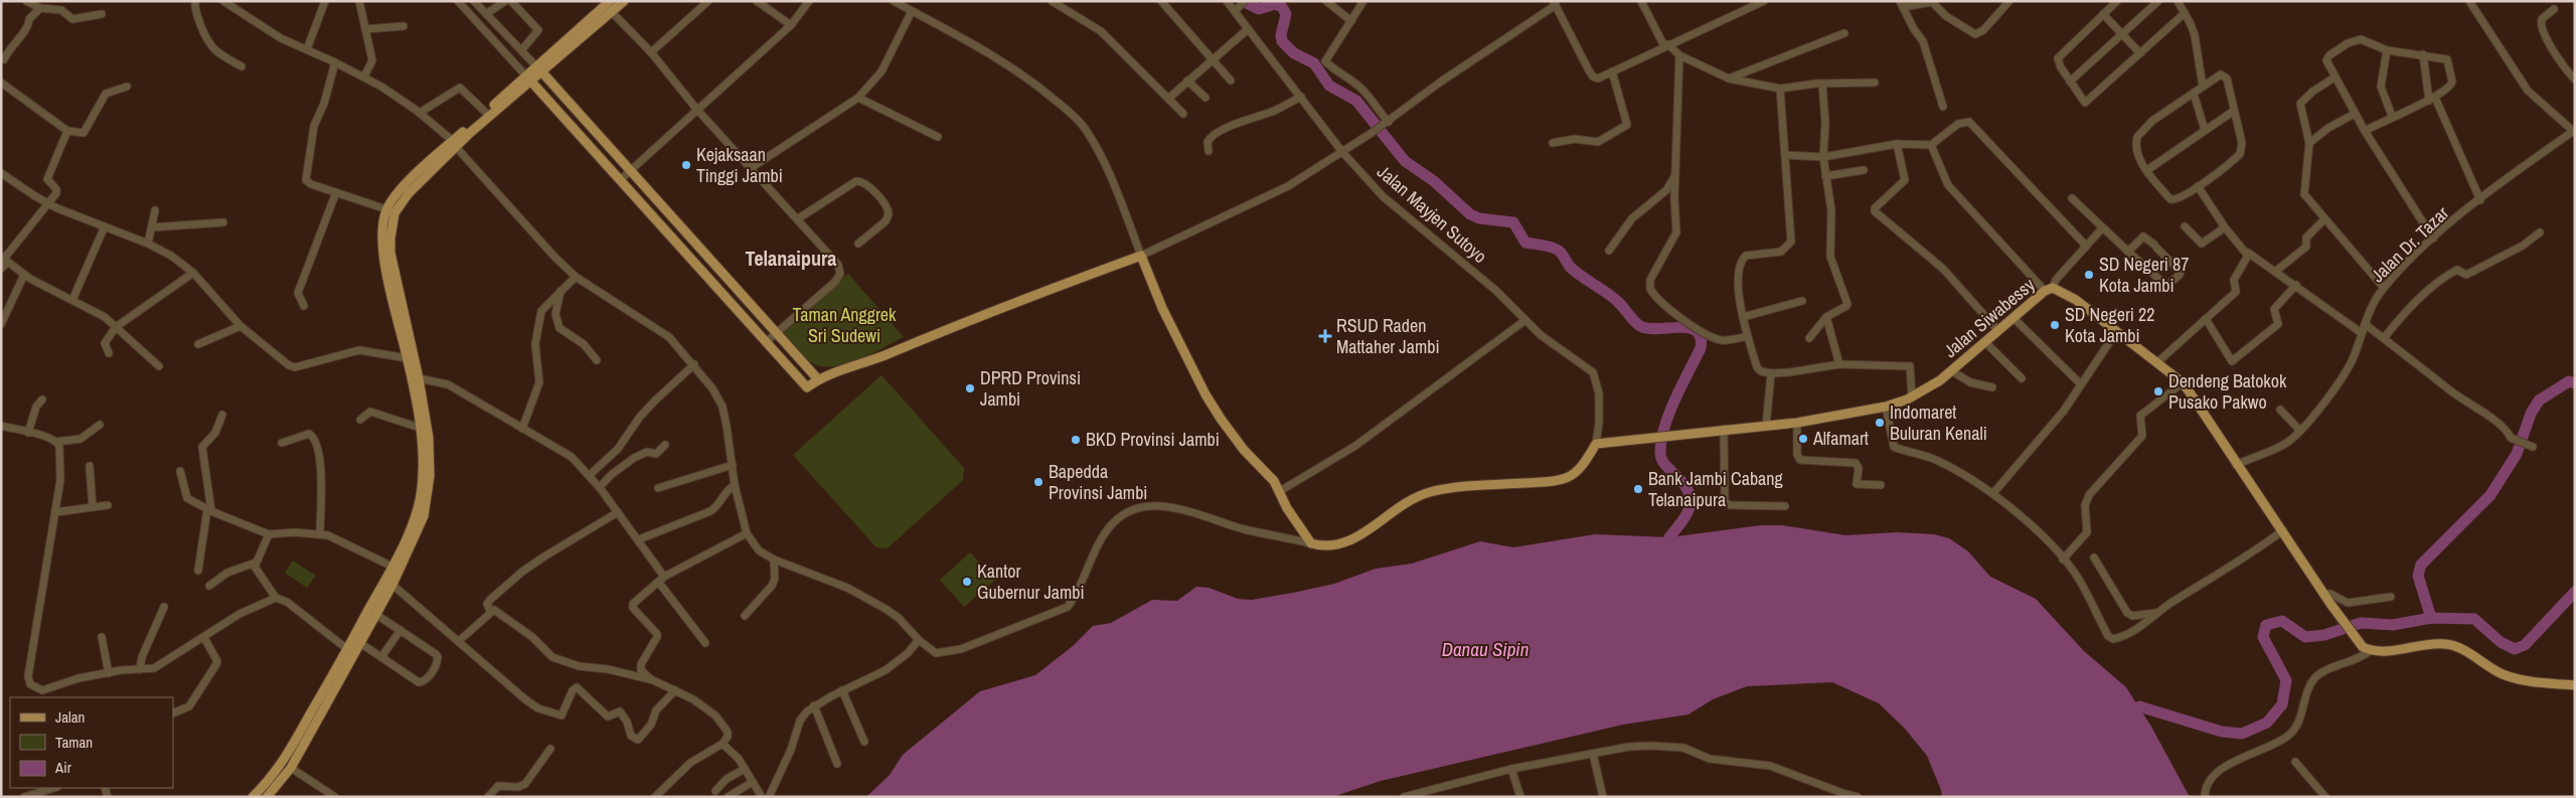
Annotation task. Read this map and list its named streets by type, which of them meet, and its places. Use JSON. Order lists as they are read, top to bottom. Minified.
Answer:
{"streets":{"main road":["Jalan Siwabessy"],"street":["Jalan Mayjen Sutoyo","Jalan Dr. Tazar"]},"crossings":[["Jalan Mayjen Sutoyo","Jalan Siwabessy"],["Jalan Dr. Tazar","Jalan Siwabessy"]],"districts":["Telanaipura"],"water":["Danau Sipin"],"parks":["Taman Anggrek Sri Sudewi"],"places":{"other":["Kejaksaan Tinggi Jambi","SD Negeri 87 Kota Jambi","SD Negeri 22 Kota Jambi","DPRD Provinsi Jambi","Dendeng Batokok Pusako Pakwo","Indomaret Buluran Kenali","Alfamart","BKD Provinsi Jambi","Bapedda Provinsi Jambi","Bank Jambi Cabang Telanaipura","Kantor Gubernur Jambi"],"health":["RSUD Raden Mattaher Jambi"]},"legend":["Jalan","Taman","Air"]}
